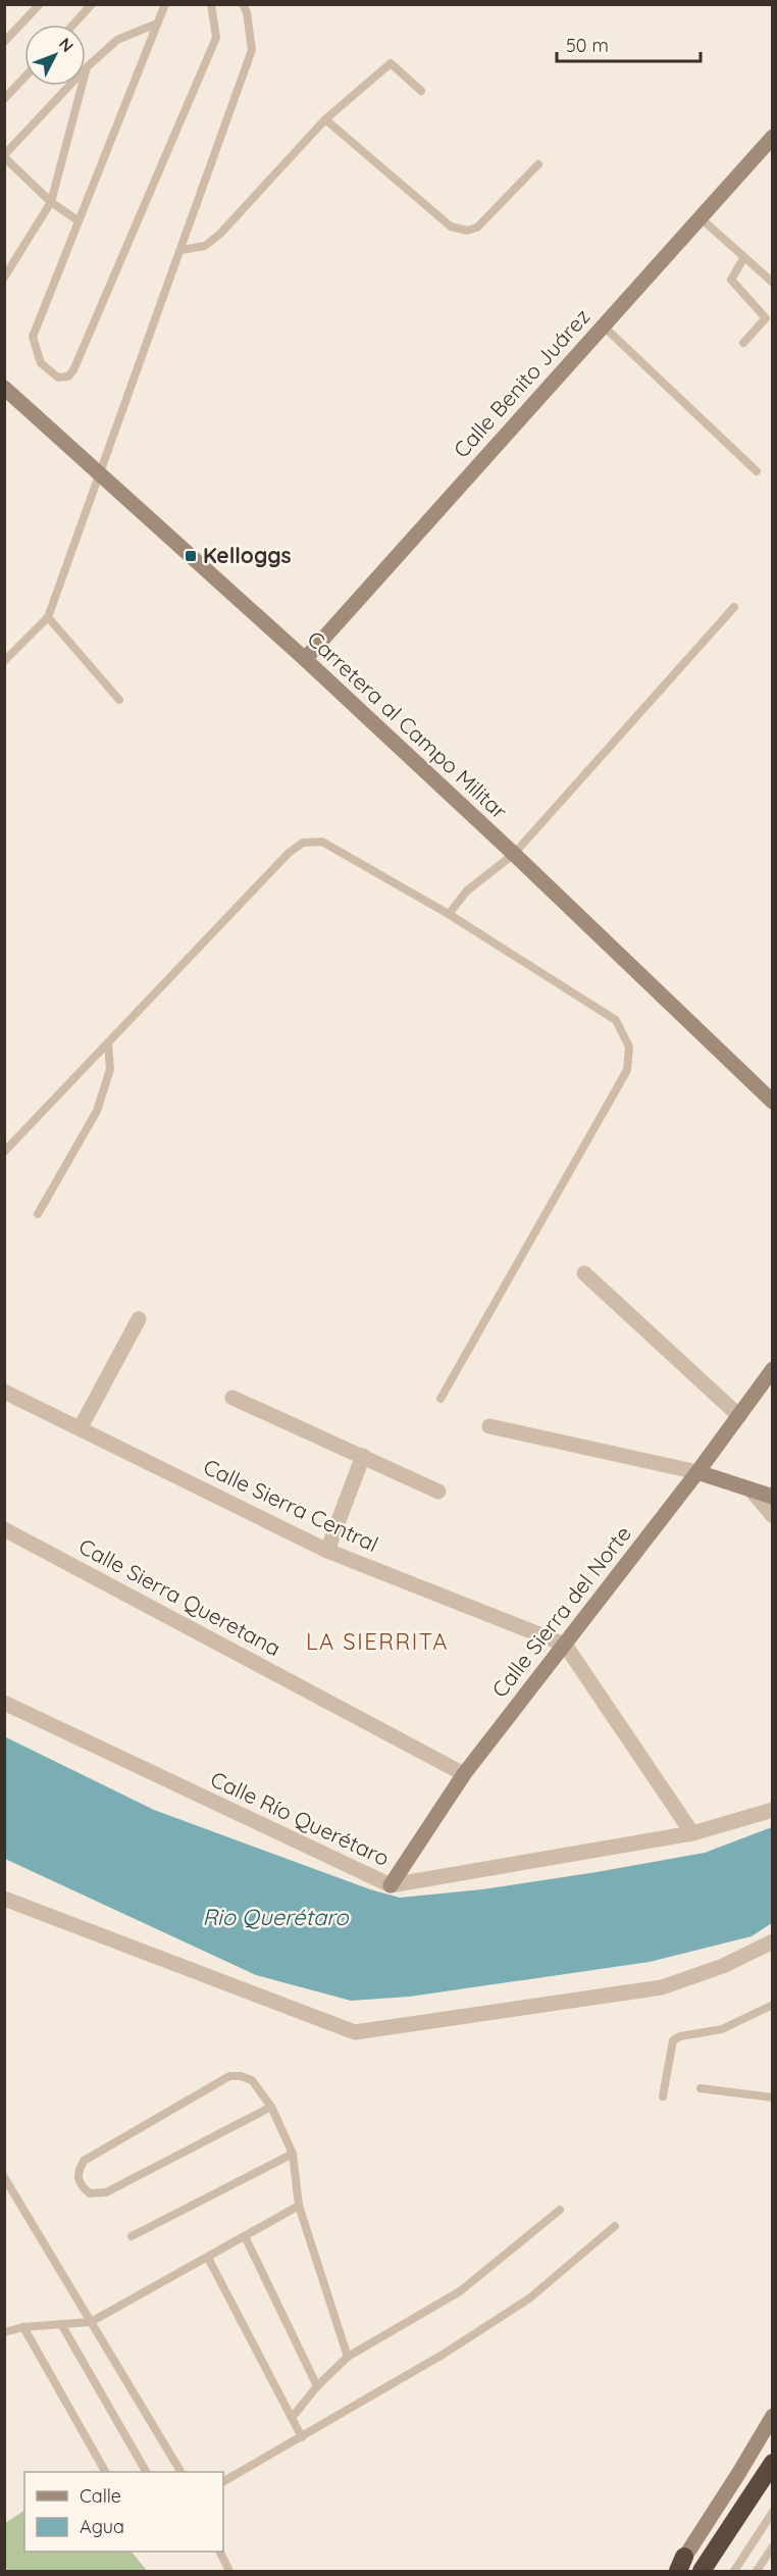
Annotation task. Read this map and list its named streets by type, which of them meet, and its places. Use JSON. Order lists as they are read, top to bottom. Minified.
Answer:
{"streets":{"street":["Calle Benito Juárez","Carretera al Campo Militar","Calle Sierra Central","Calle Sierra Queretana","Calle Sierra del Norte","Calle Río Querétaro"]},"crossings":[["Calle Benito Juárez","Carretera al Campo Militar"],["Calle Sierra Central","Calle Sierra del Norte"],["Calle Sierra Queretana","Calle Sierra del Norte"],["Calle Sierra del Norte","Calle Río Querétaro"]],"districts":["LA SIERRITA"],"water":["Rio Querétaro"],"places":{"transit":["Kelloggs"]},"legend":["Calle","Agua"],"scale_bar":"50 m","north":"top right"}
